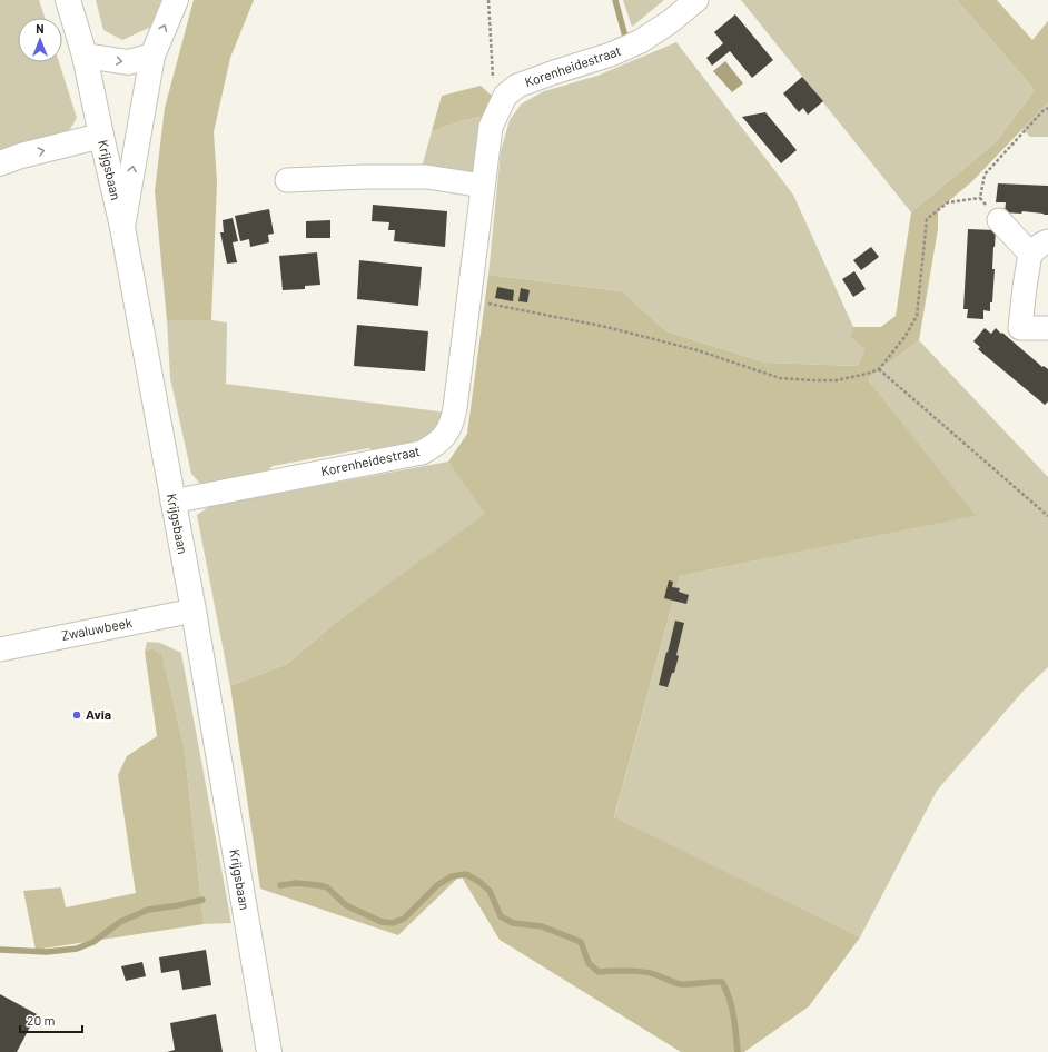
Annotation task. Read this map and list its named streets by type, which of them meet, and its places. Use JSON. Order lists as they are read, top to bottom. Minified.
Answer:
{"streets":{"main road":["Krijgsbaan"],"street":["Korenheidestraat","Zwaluwbeek"]},"crossings":[["Korenheidestraat","Krijgsbaan"],["Krijgsbaan","Zwaluwbeek"]],"places":["Avia"],"scale_bar":"20 m","north":"top"}
